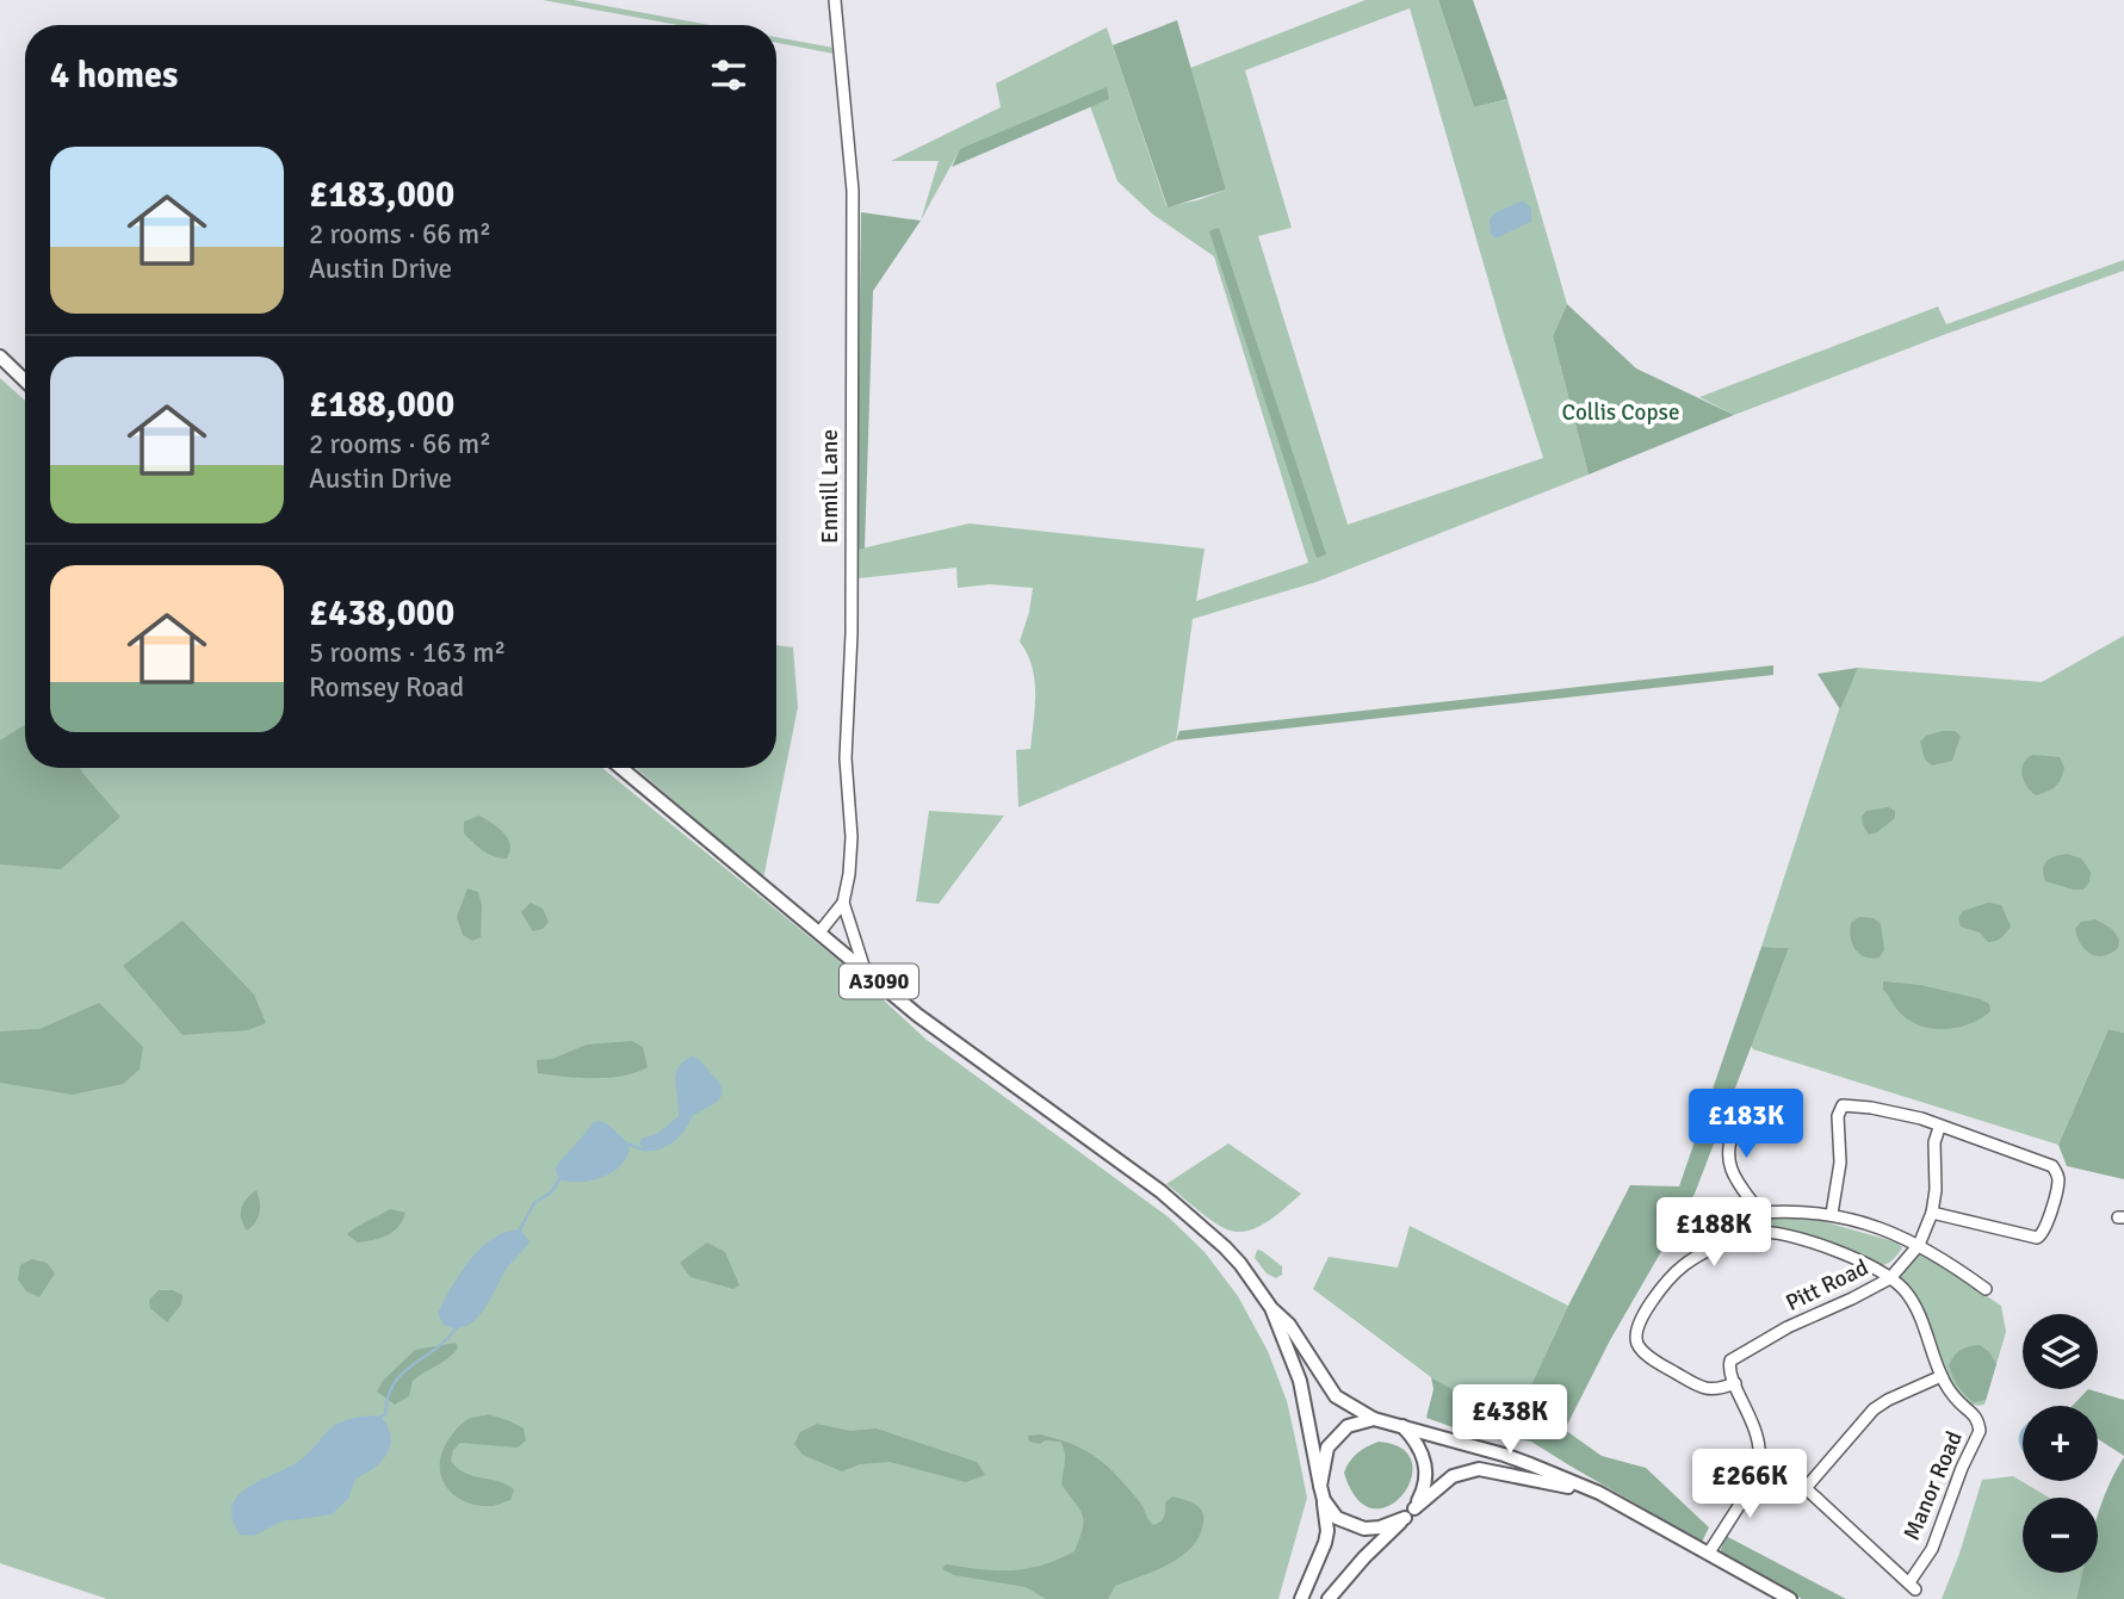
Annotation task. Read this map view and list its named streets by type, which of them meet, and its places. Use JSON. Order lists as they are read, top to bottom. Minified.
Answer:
{"streets":{"main road":["A3090"],"street":["Enmill Lane","Pitt Road","Manor Road"]},"crossings":[["Enmill Lane","A3090"],["Pitt Road","Manor Road"]],"parks":["Collis Copse"],"page":{"heading":"4 homes","list":[{"name":"£183,000","note":"2 rooms · 66 m² · Austin Drive"},{"name":"£188,000","note":"2 rooms · 66 m² · Austin Drive"},{"name":"£438,000","note":"5 rooms · 163 m² · Romsey Road"}],"price":["£183K","£188K","£438K","£266K"],"map_buttons":["+","−"]}}
